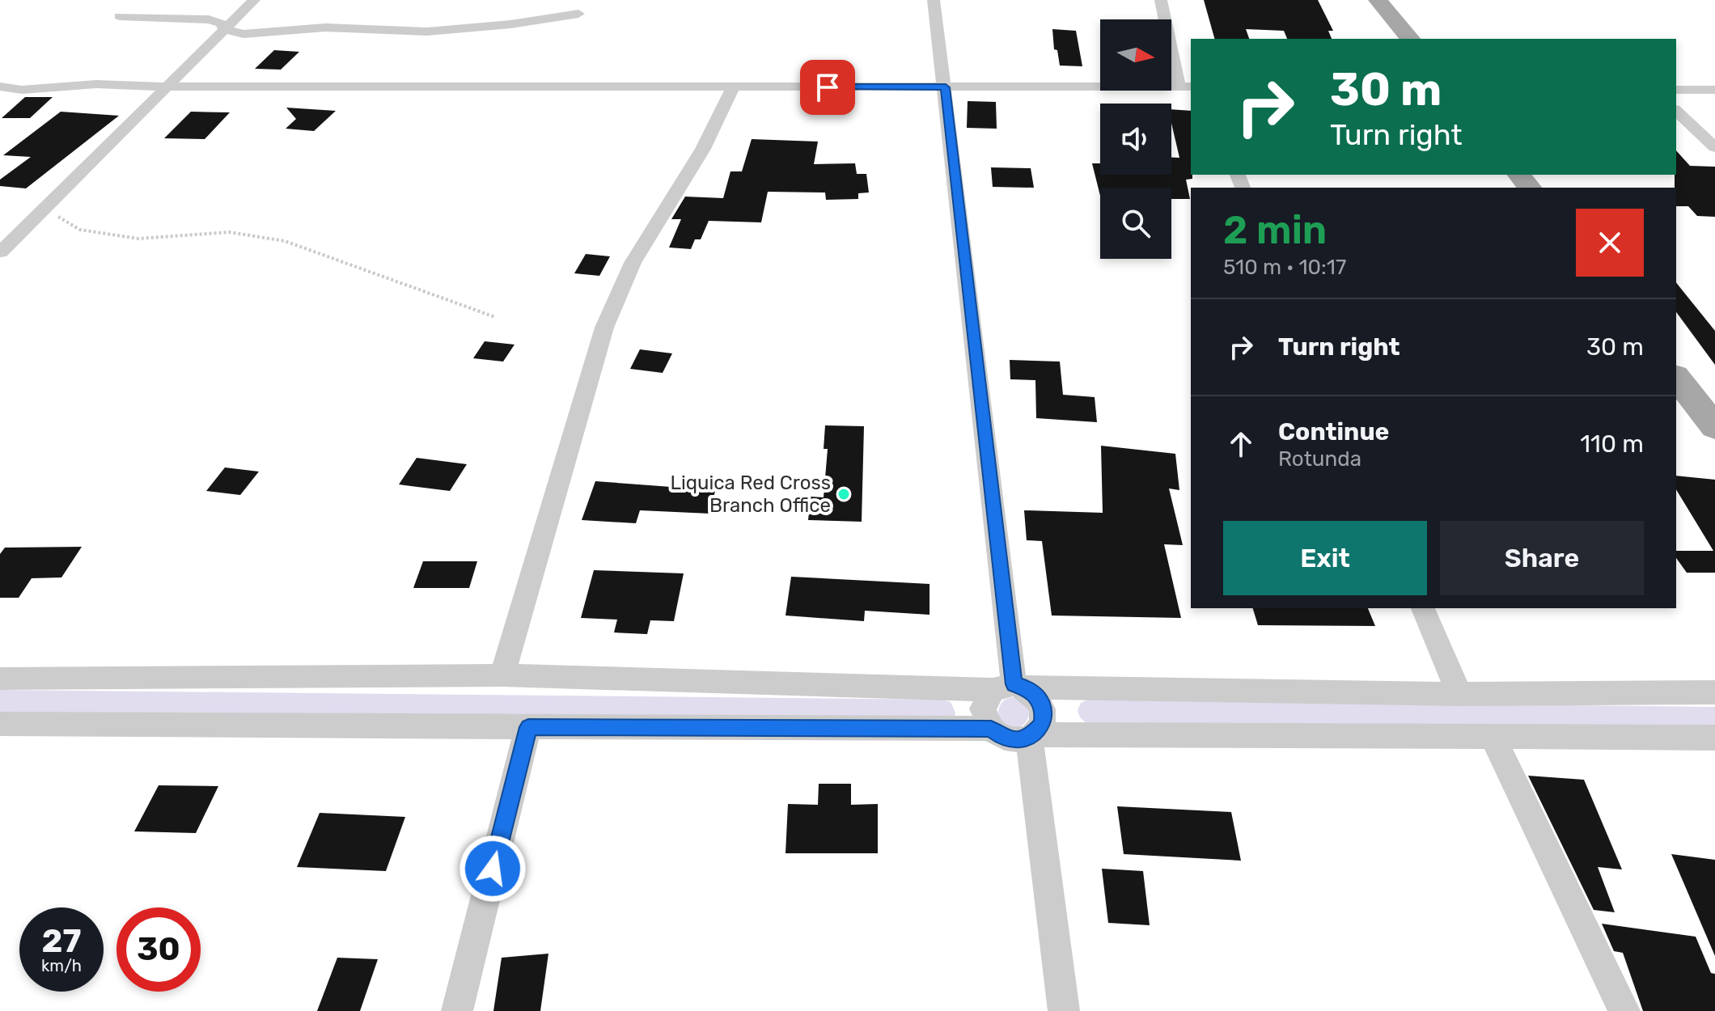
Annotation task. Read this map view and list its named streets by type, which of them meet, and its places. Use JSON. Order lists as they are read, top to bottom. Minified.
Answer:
{"places":["Liquica Red Cross Branch Office"],"north":"right","page":{"turn":["30 m","Turn right"],"heading":["2 min","510 m · 10:17"],"list":[{"name":"Turn right","value":"30 m"},{"name":"Continue","note":"Rotunda","value":"110 m"}],"buttons":["Exit","Share"],"speed":"27 km/h","limit":"30"}}
